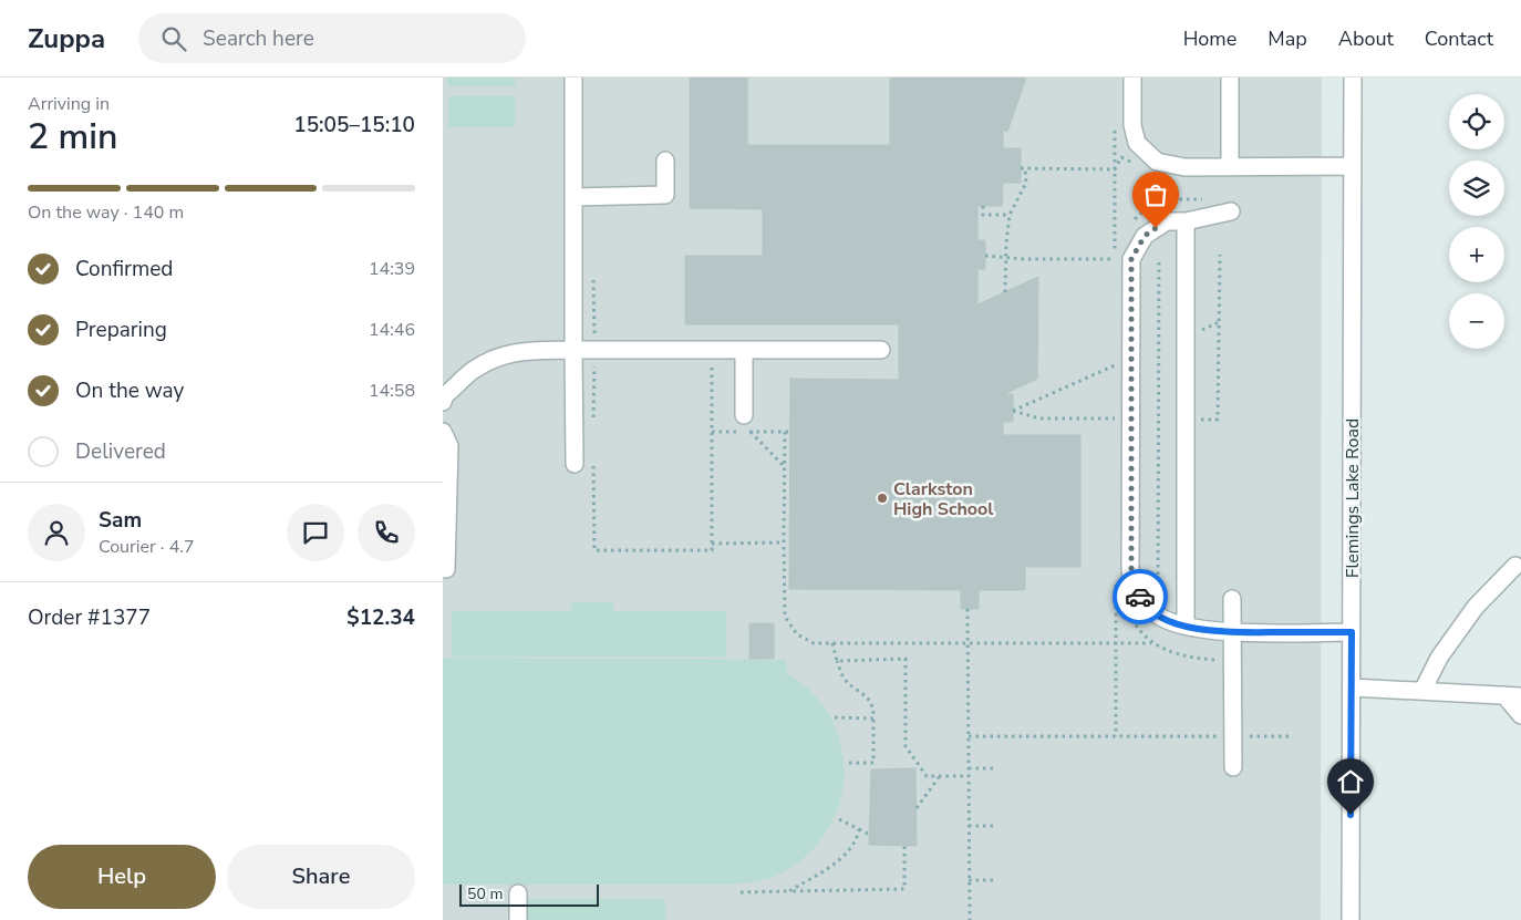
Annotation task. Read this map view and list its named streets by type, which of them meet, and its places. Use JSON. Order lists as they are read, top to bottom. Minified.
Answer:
{"streets":{"street":["Flemings Lake Road"]},"places":["Clarkston High School"],"scale_bar":"50 m","page":{"header":"Zuppa","search":"Search here","nav":["Home","Map","About","Contact"],"heading":["2 min","Arriving in","15:05–15:10"],"panel":["Sam","Courier · 4.7","Order #1377","$12.34"],"map_buttons":["+","−"],"bar":"On the way · 140 m","list":[["Confirmed","14:39"],["Preparing","14:46"],["On the way","14:58"],"Delivered"],"buttons":["Help","Share"],"scale":"50 m"}}
